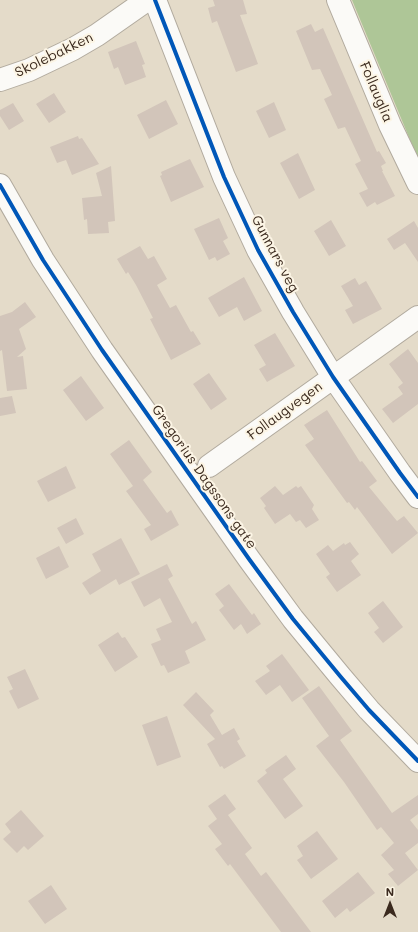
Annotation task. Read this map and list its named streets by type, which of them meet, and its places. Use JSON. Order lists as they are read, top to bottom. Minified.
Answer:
{"streets":{"street":["Skolebakken","Follauglia","Gunnars veg","Follaugvegen","Gregorius Dagssons gate"]},"crossings":[["Gunnars veg","Follaugvegen"]],"north":"top"}
